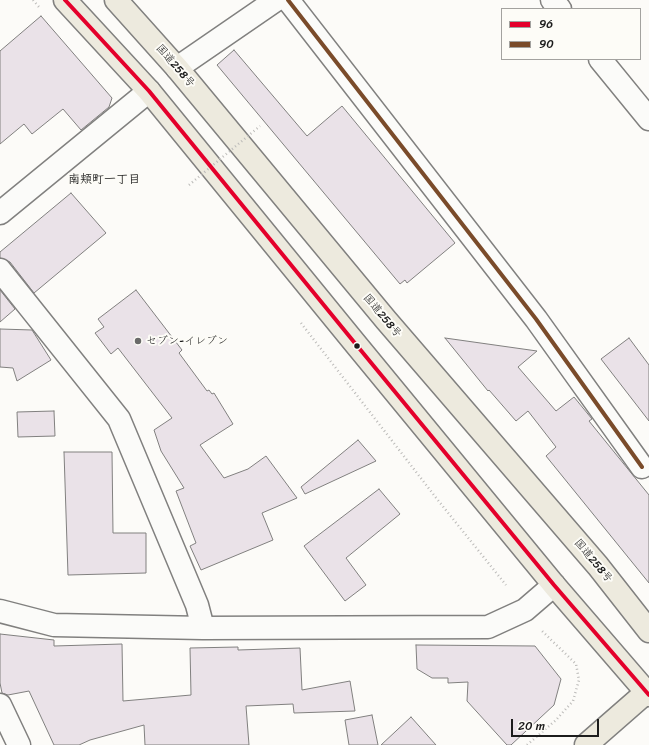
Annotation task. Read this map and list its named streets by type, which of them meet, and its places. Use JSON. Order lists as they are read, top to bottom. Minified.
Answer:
{"streets":{"main road":["国道258号"]},"districts":["南頬町一丁目"],"places":["セブン-イレブン"],"lines":["transit line 96","transit line 90"],"legend":["96","90"],"scale_bar":"20 m"}
